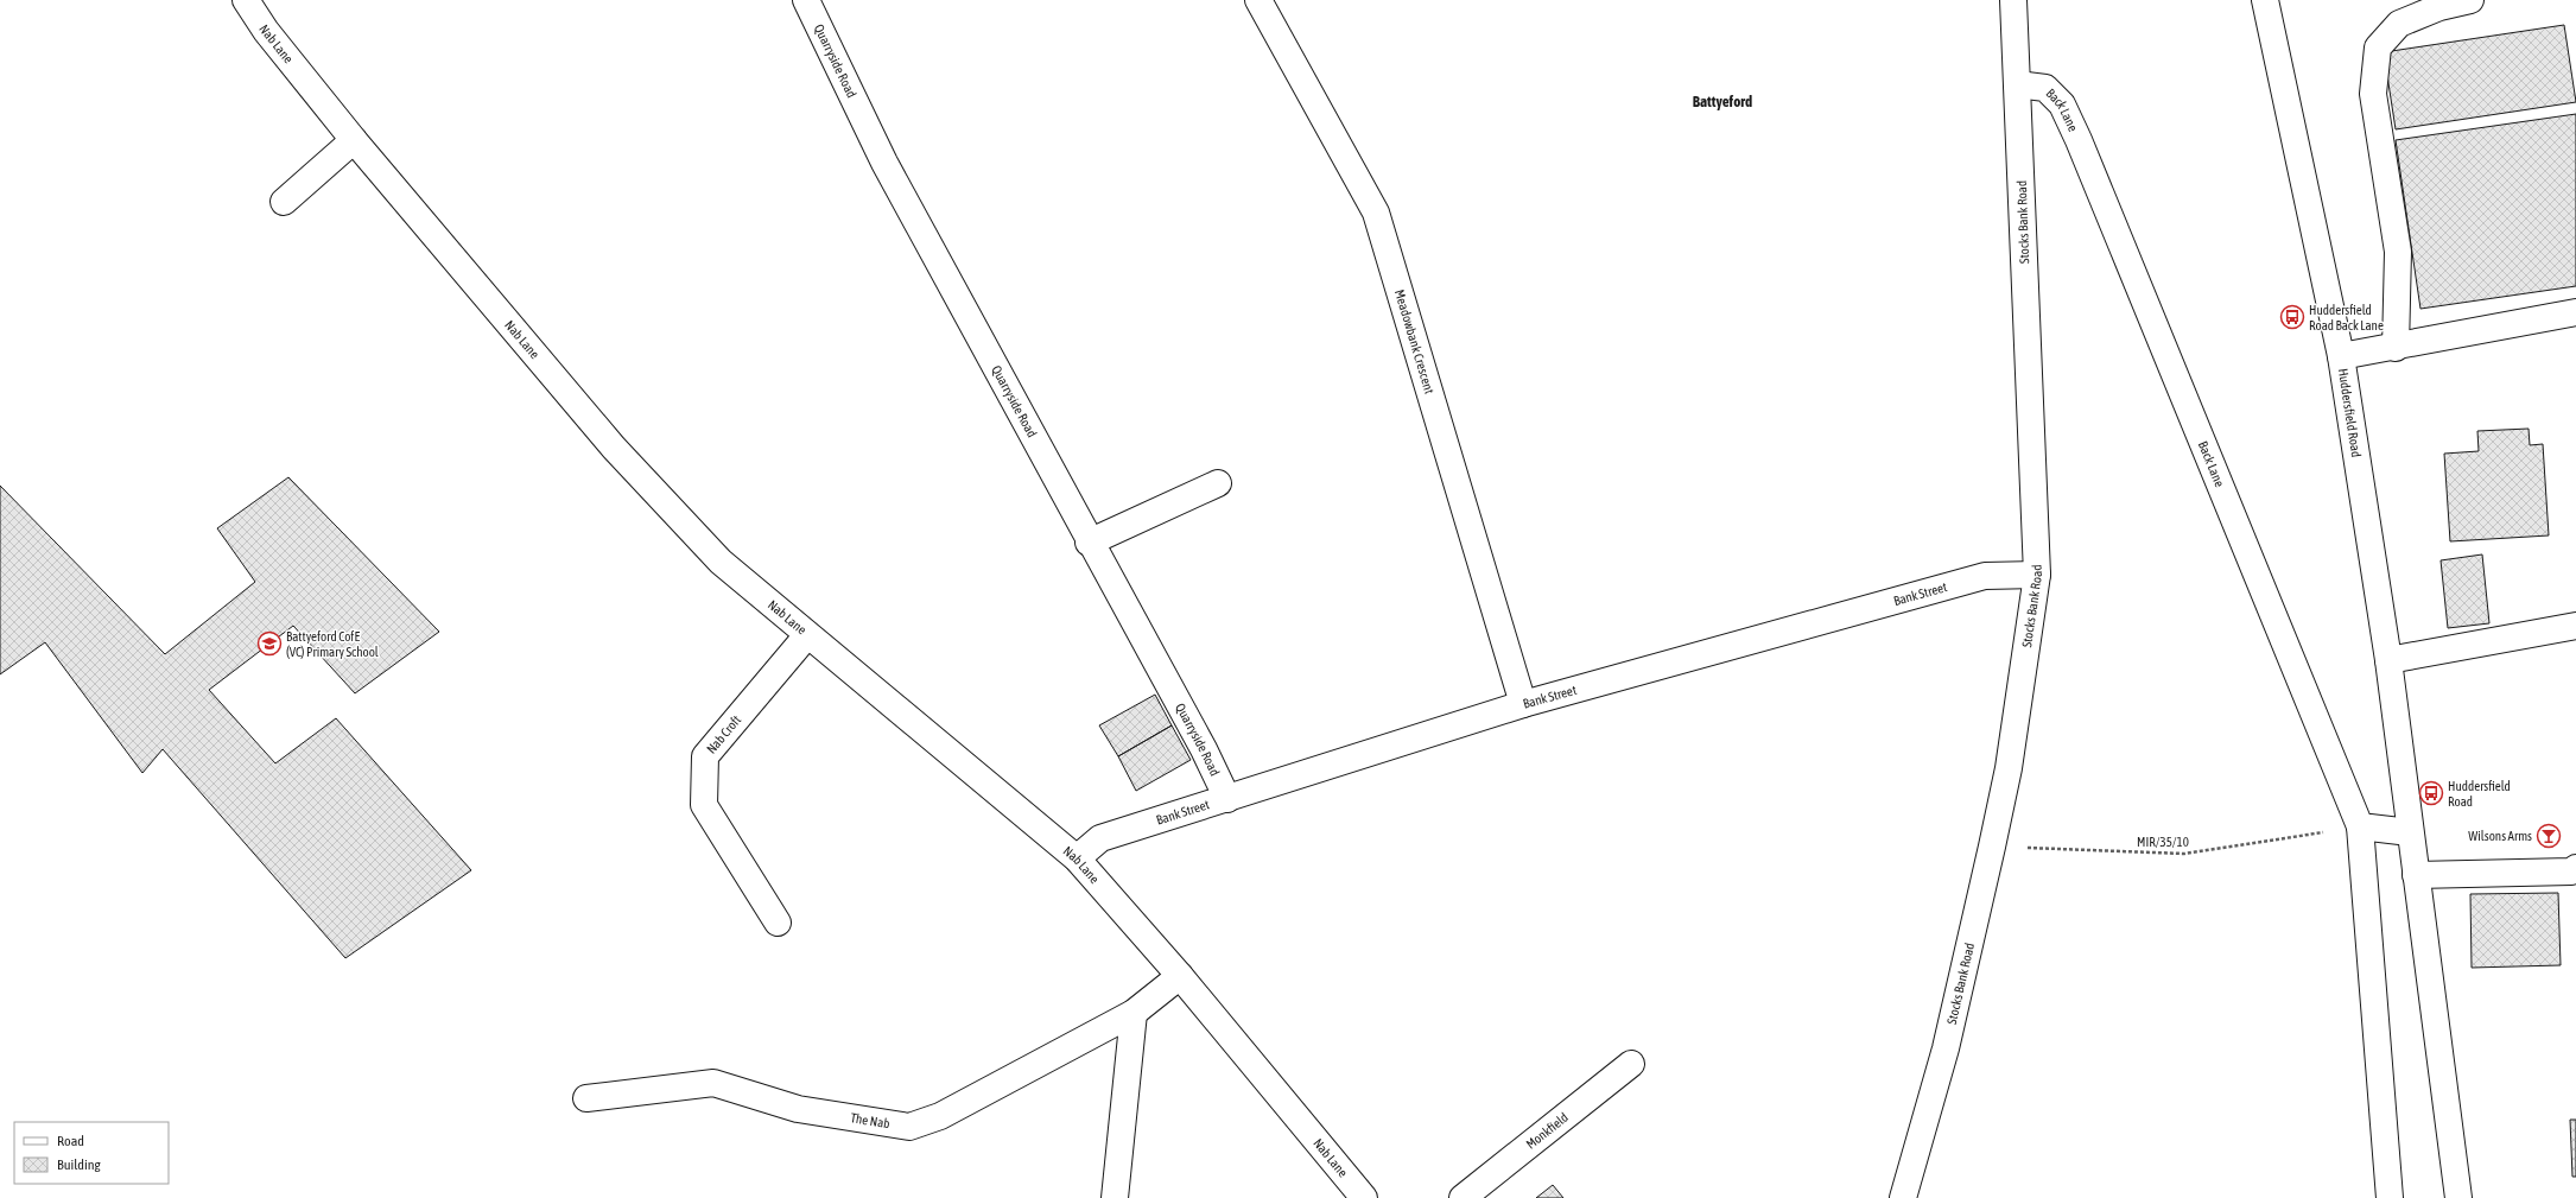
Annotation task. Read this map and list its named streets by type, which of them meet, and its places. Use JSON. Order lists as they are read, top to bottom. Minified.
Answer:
{"streets":{"main road":["Nab Lane","Quarryside Road","Back Lane","Stocks Bank Road","Meadowbank Crescent","Huddersfield Road","Bank Street","Nab Croft","The Nab","Monkfield"],"path":["MIR/35/10"]},"crossings":[["Nab Lane","Bank Street"],["Nab Lane","Nab Croft"],["Nab Lane","The Nab"],["Quarryside Road","Bank Street"],["Back Lane","Stocks Bank Road"],["Back Lane","MIR/35/10"],["Stocks Bank Road","Bank Street"],["Stocks Bank Road","MIR/35/10"],["Meadowbank Crescent","Bank Street"]],"districts":["Battyeford"],"places":{"bus stop":["Huddersfield Road Back Lane","Huddersfield Road"],"school or university":["Battyeford CofE (VC) Primary School"],"bar":["Wilsons Arms"]},"legend":["Road","Building"]}
